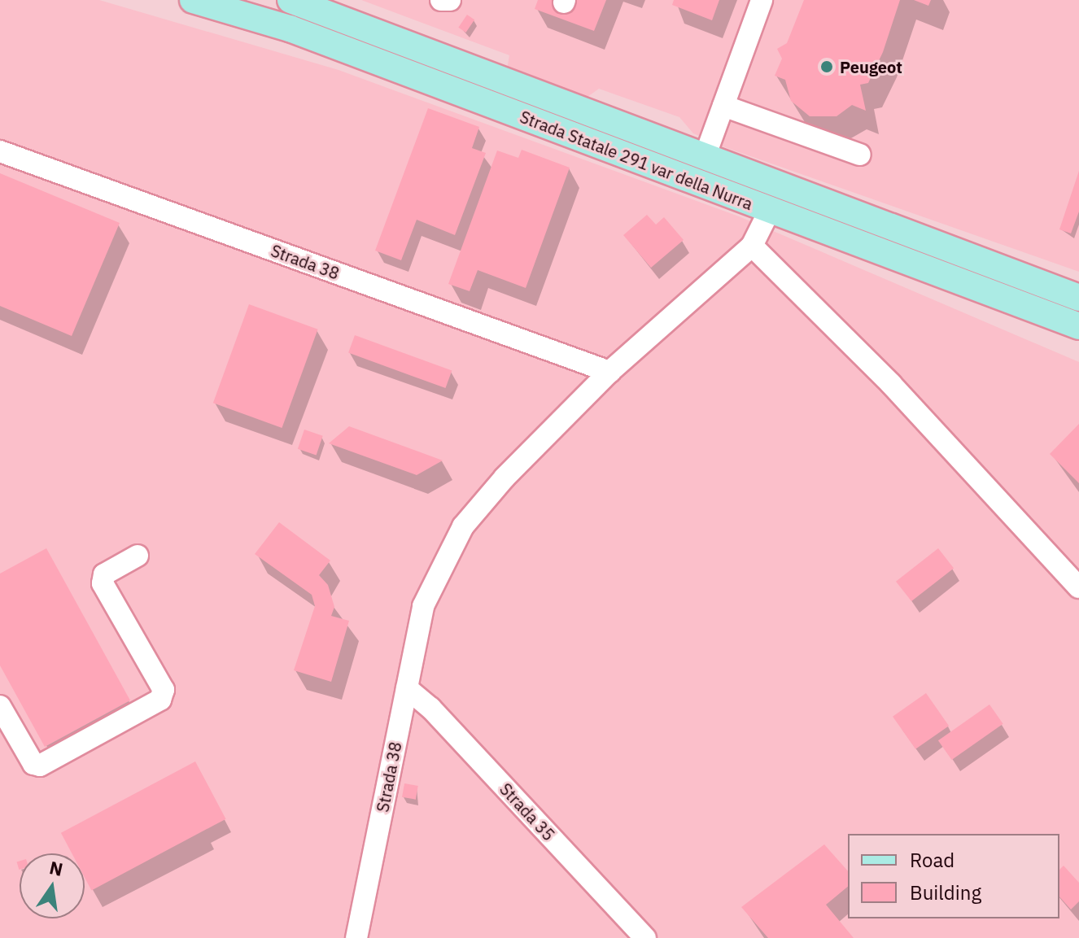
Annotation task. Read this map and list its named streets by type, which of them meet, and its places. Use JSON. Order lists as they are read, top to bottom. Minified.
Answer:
{"streets":{"main road":["Strada Statale 291 var della Nurra"],"street":["Strada 38","Strada 35"]},"crossings":[["Strada Statale 291 var della Nurra","Strada 38"],["Strada 38","Strada 35"]],"places":["Peugeot"],"legend":["Road","Building"],"north":"top"}
